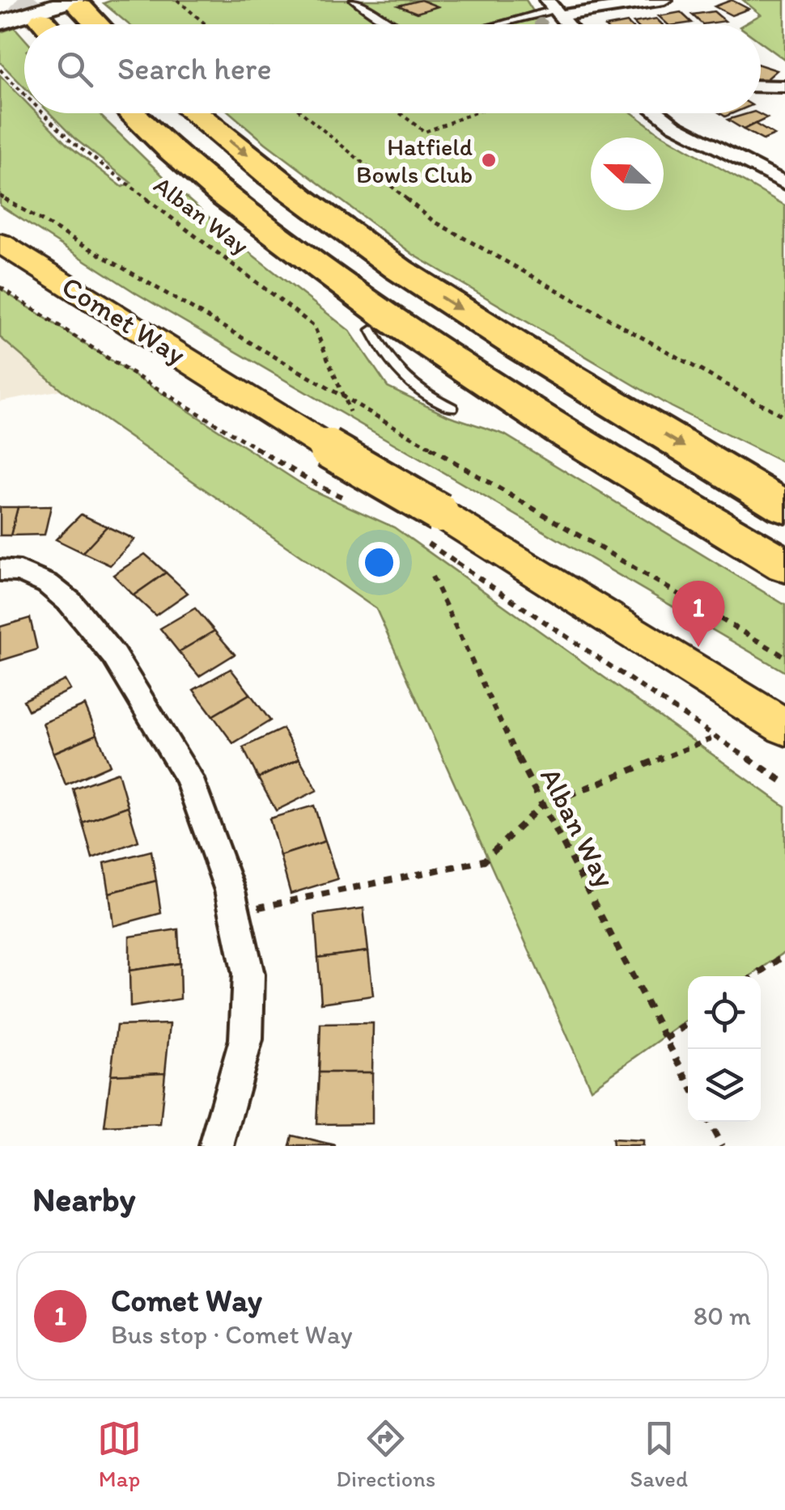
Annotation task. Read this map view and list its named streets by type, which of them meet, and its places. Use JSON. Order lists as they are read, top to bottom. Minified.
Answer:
{"streets":{"main road":["Comet Way"],"path":["Alban Way"]},"places":["Hatfield Bowls Club"],"north":"left","page":{"search":"Search here","pins":"1","heading":"Nearby","list":[{"mark":"1","name":"Comet Way","note":"Bus stop · Comet Way","value":"80 m"}],"nav":["Map","Directions","Saved"]}}
